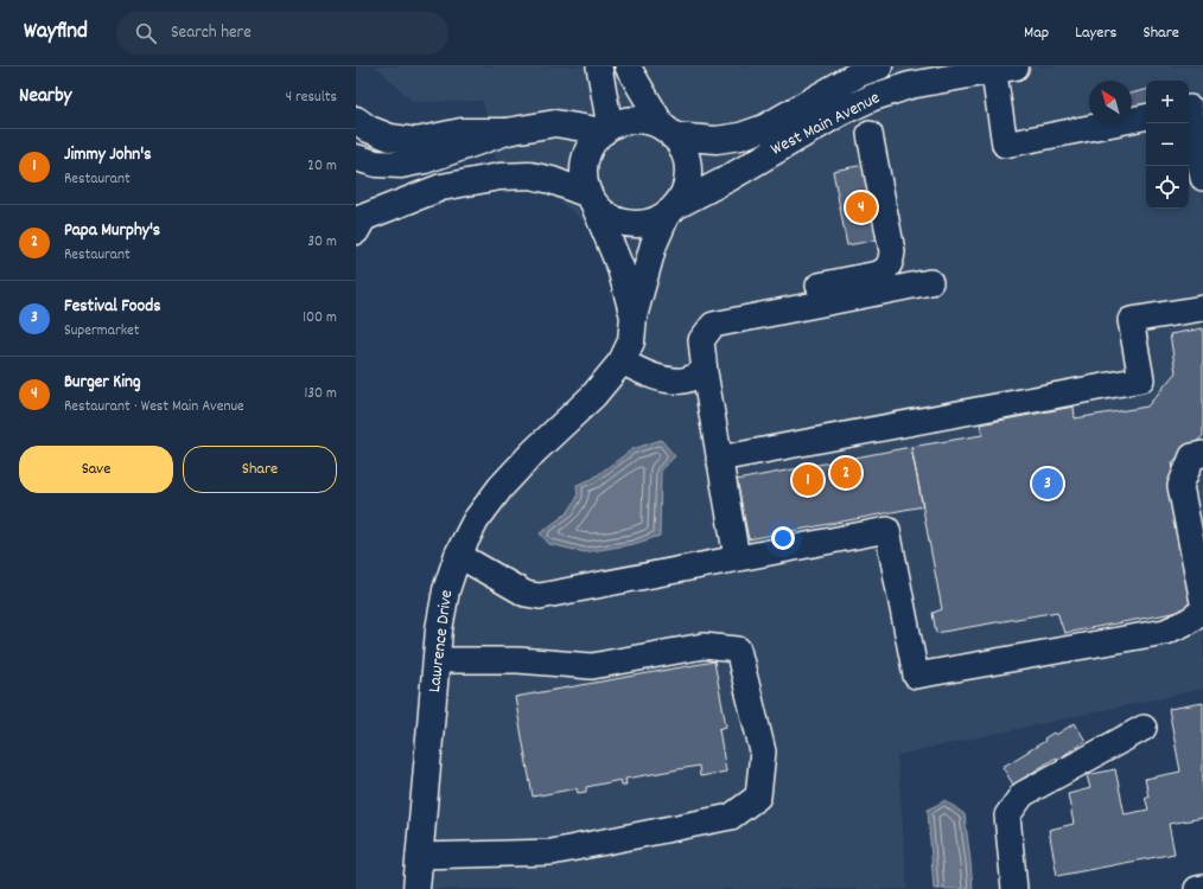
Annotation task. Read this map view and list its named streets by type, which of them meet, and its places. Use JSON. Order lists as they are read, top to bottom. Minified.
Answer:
{"streets":{"main road":["West Main Avenue","Lawrence Drive"]},"crossings":[["West Main Avenue","Lawrence Drive"]],"north":"top left","page":{"header":"Wayfind","search":"Search here","nav":["Map","Layers","Share"],"heading":["Nearby","4 results"],"map_buttons":["+","−"],"list":[{"mark":"1","name":"Jimmy John's","note":"Restaurant","value":"20 m"},{"mark":"2","name":"Papa Murphy's","note":"Restaurant","value":"30 m"},{"mark":"3","name":"Festival Foods","note":"Supermarket","value":"100 m"},{"mark":"4","name":"Burger King","note":"Restaurant · West Main Avenue","value":"130 m"}],"pins":["4","2","1","3"],"buttons":["Save","Share"]}}
